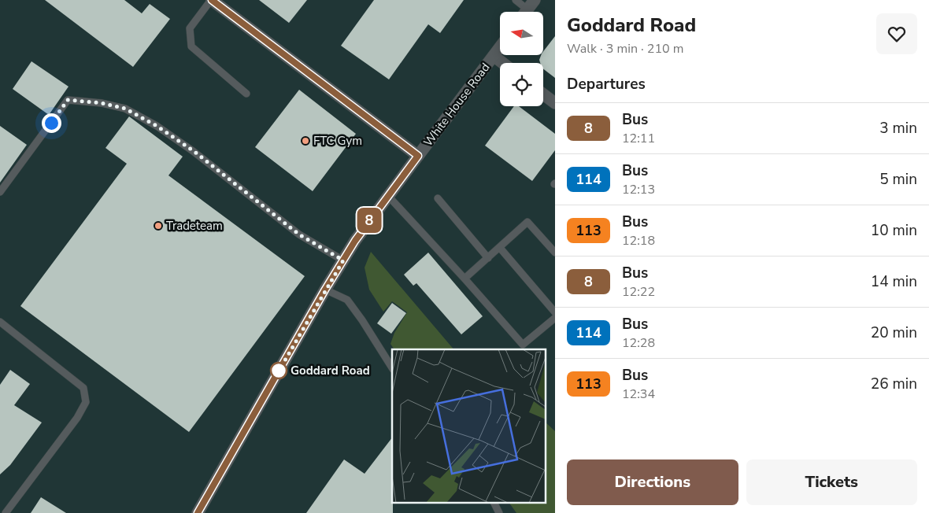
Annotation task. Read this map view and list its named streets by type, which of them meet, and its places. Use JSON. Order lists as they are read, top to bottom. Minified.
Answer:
{"streets":{"street":["White House Road"]},"places":["FTC Gym","Tradeteam","Goddard Road"],"lines":["bus line 8"],"north":"left","page":{"on_map":"8","heading":[["Goddard Road","Walk · 3 min · 210 m"],"Departures"],"list":[{"mark":"8","name":"Bus","note":"12:11","value":"3 min"},{"mark":"114","name":"Bus","note":"12:13","value":"5 min"},{"mark":"113","name":"Bus","note":"12:18","value":"10 min"},{"mark":"8","name":"Bus","note":"12:22","value":"14 min"},{"mark":"114","name":"Bus","note":"12:28","value":"20 min"},{"mark":"113","name":"Bus","note":"12:34","value":"26 min"}],"buttons":["Directions","Tickets"]}}
